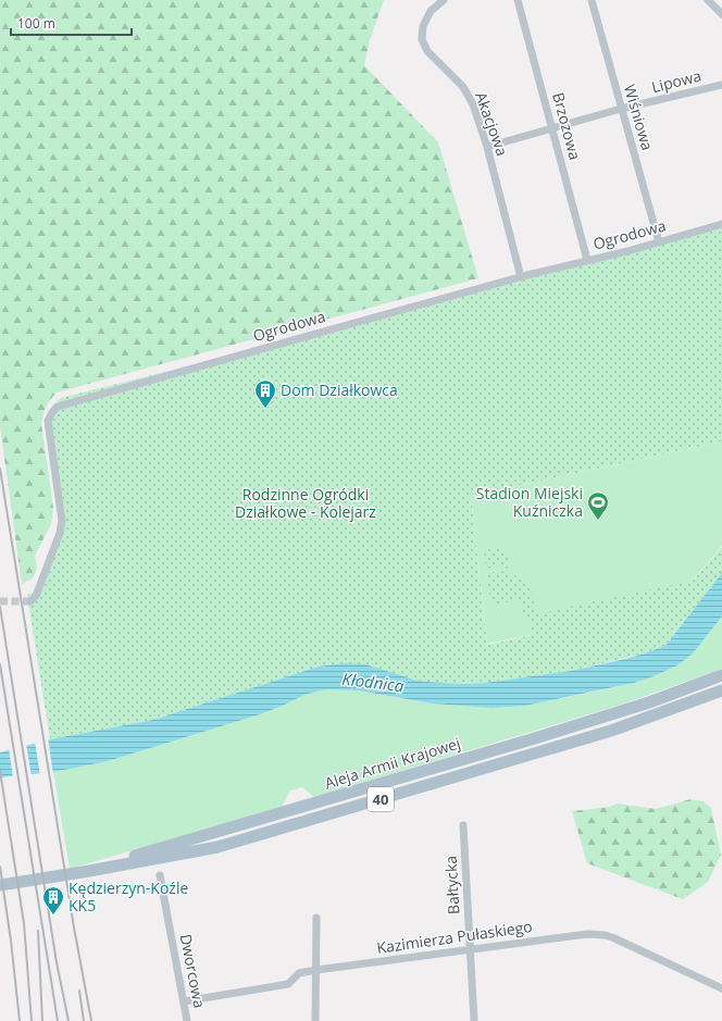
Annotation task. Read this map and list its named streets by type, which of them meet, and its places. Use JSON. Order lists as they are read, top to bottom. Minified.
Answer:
{"streets":{"main road":["Aleja Armii Krajowej","40"],"street":["Lipowa","Wiśniowa","Akacjowa","Brzozowa","Ogrodowa","Bałtycka","Kazimierza Pułaskiego","Dworcowa"]},"crossings":[["Lipowa","Wiśniowa"],["Lipowa","Akacjowa"],["Lipowa","Brzozowa"],["Wiśniowa","Ogrodowa"],["Akacjowa","Ogrodowa"],["Brzozowa","Ogrodowa"],["Bałtycka","Kazimierza Pułaskiego"],["Kazimierza Pułaskiego","Dworcowa"]],"water":["Kłodnica"],"parks":["Rodzinne Ogródki Działkowe - Kolejarz"],"places":{"building":["Dom Działkowca","Kędzierzyn-Koźle KK5"],"sports":["Stadion Miejski Kuźniczka"]},"scale_bar":"100 m"}
